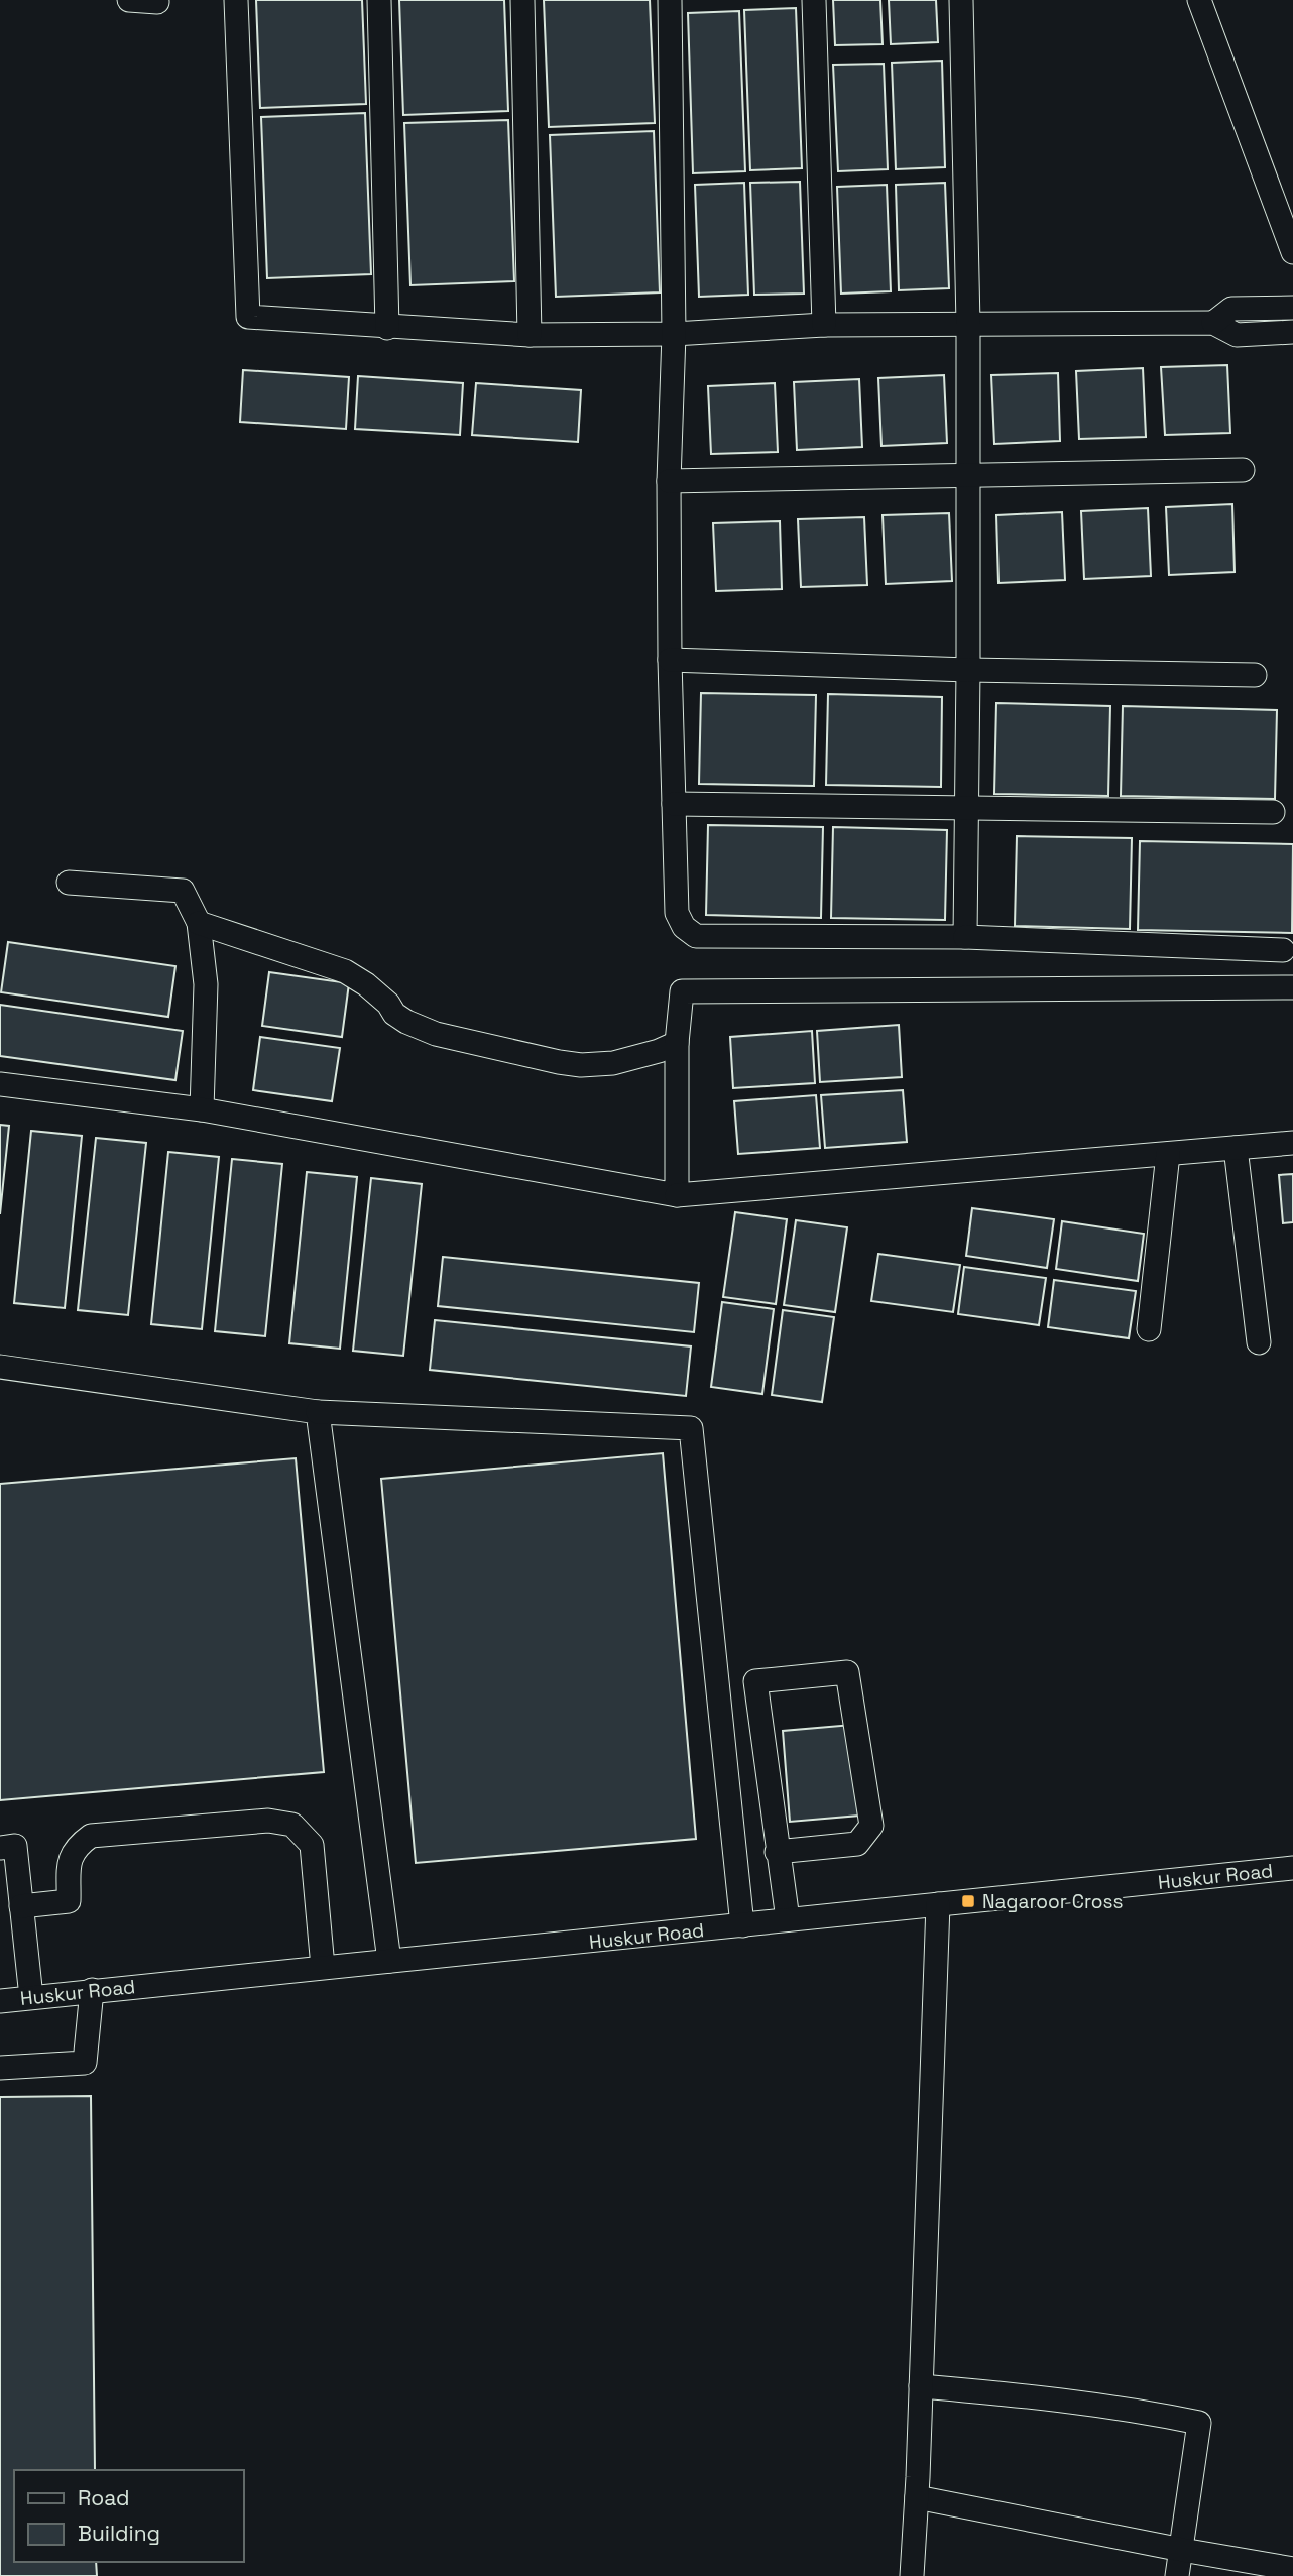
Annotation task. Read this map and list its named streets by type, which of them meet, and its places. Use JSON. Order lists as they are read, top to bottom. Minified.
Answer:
{"streets":{"street":["Huskur Road"]},"places":{"transit":["Nagaroor Cross"]},"legend":["Road","Building"]}
